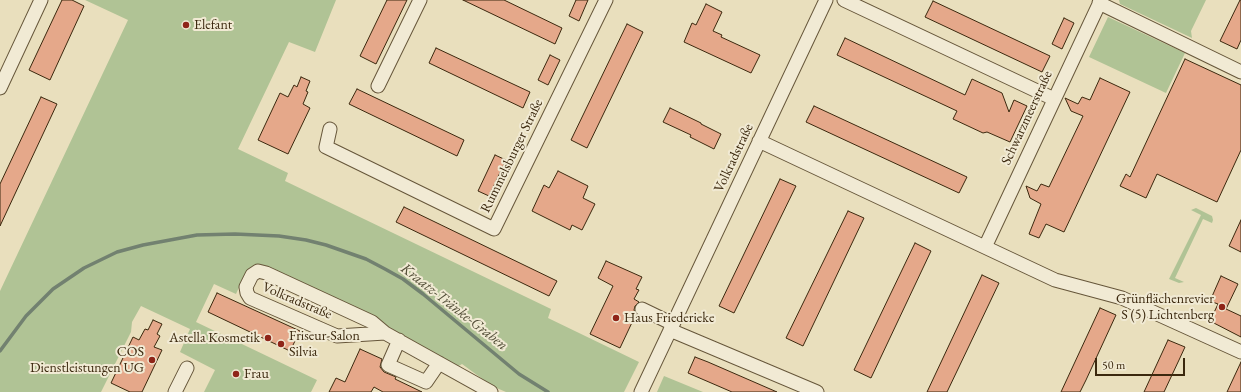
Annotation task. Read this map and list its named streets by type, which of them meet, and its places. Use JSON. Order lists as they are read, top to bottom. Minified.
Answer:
{"streets":{"street":["Schwarzmeerstraße","Rummelsburger Straße","Volkradstraße"]},"water":["Kraatz-Tränke-Graben"],"places":["Elefant","Grünflächenrevier S (5) Lichtenberg","Haus Friederieke","Astella Kosmetik","Friseur-Salon Silvia","COS Dienstleistungen UG","Frau"],"scale_bar":"50 m"}
